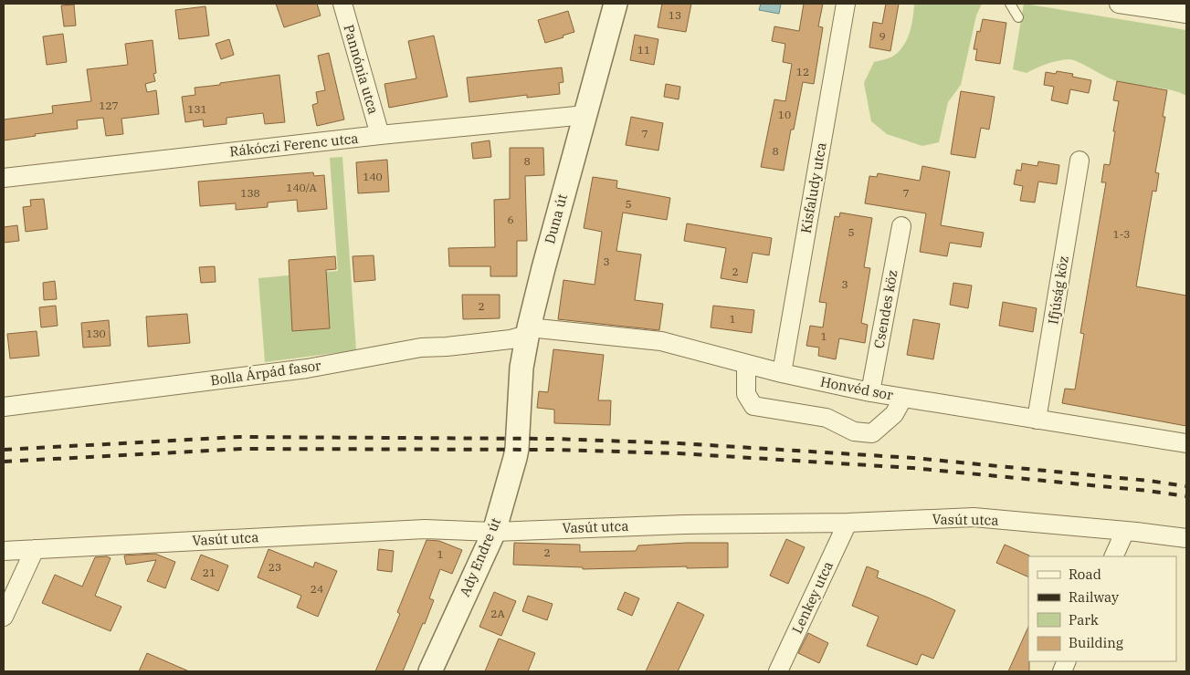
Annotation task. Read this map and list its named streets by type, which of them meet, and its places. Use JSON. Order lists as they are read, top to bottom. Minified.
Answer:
{"streets":{"street":["Pannónia utca","Rákóczi Ferenc utca","Kisfaludy utca","Duna út","Ifjúság köz","Csendes köz","Bolla Árpád fasor","Honvéd sor","Vasút utca","Ady Endre út","Lenkey utca"]},"crossings":[["Pannónia utca","Rákóczi Ferenc utca"],["Rákóczi Ferenc utca","Duna út"],["Kisfaludy utca","Honvéd sor"],["Duna út","Bolla Árpád fasor"],["Duna út","Honvéd sor"],["Duna út","Ady Endre út"],["Ifjúság köz","Honvéd sor"],["Csendes köz","Honvéd sor"],["Bolla Árpád fasor","Honvéd sor"],["Vasút utca","Ady Endre út"],["Vasút utca","Lenkey utca"]],"house_numbers":["13","9","11","12","127","131","10","7","8","8","140","140/A","138","7","5","6","5","1-3","3","2","3","2","1","130","1","2","1","23","21","24","2A"],"legend":["Road","Railway","Park","Building"]}
